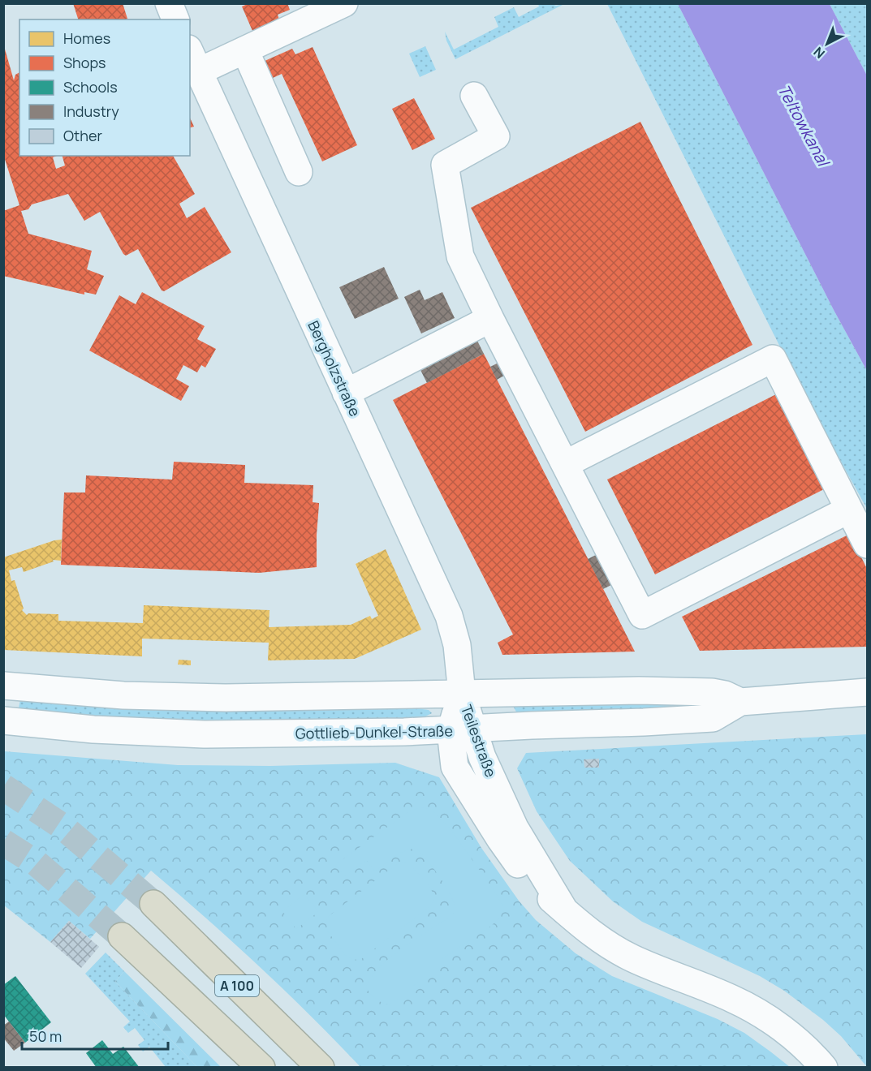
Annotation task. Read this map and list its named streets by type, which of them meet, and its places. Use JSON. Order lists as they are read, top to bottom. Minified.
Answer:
{"streets":{"highway":["A 100"],"street":["Bergholzstraße","Gottlieb-Dunkel-Straße","Teilestraße"]},"crossings":[["Bergholzstraße","Gottlieb-Dunkel-Straße"],["Bergholzstraße","Teilestraße"],["Gottlieb-Dunkel-Straße","Teilestraße"]],"water":["Teltowkanal"],"legend":["Homes","Shops","Schools","Industry","Other"],"scale_bar":"50 m","north":"bottom left"}
